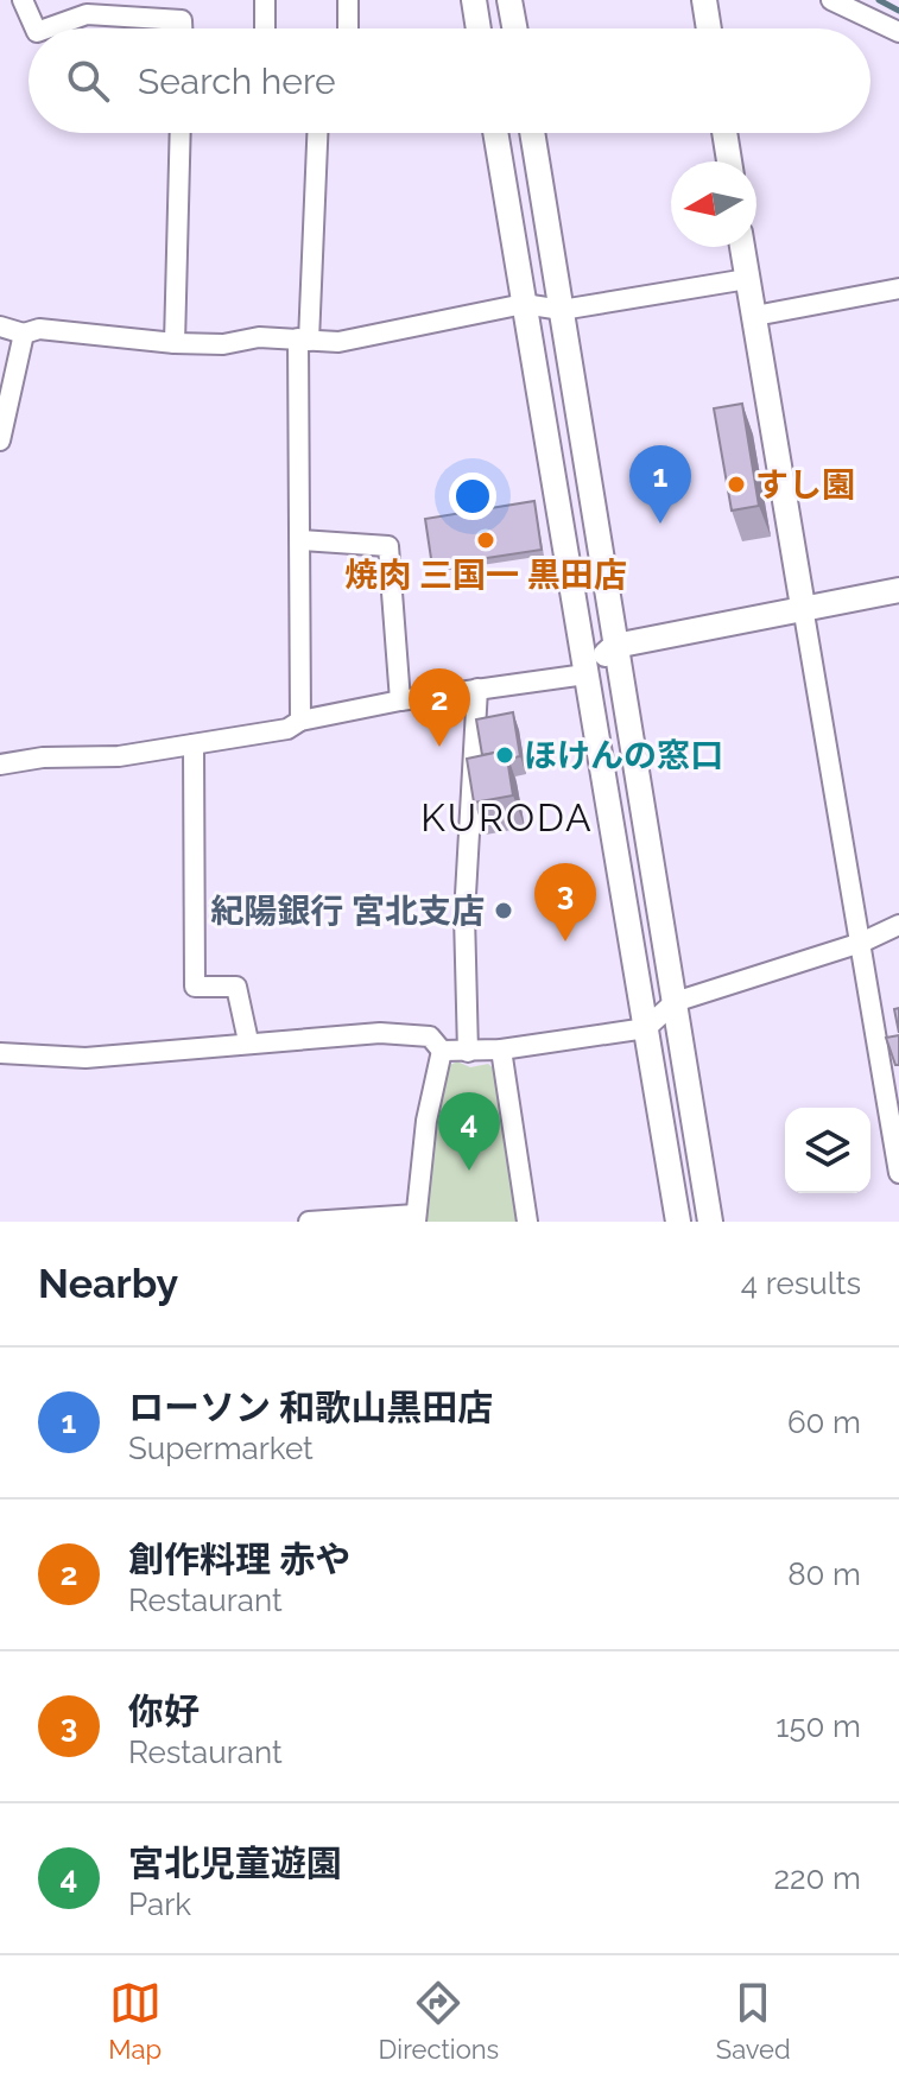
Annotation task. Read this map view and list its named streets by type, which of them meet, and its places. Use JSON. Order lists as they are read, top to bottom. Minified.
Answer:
{"districts":["KURODA"],"places":["すし園","焼肉 三国一 黒田店","ほけんの窓口","紀陽銀行 宮北支店"],"north":"left","page":{"search":"Search here","pins":["1","2","3","4"],"heading":["Nearby","4 results"],"list":[{"mark":"1","name":"ローソン 和歌山黒田店","note":"Supermarket","value":"60 m"},{"mark":"2","name":"創作料理 赤や","note":"Restaurant","value":"80 m"},{"mark":"3","name":"你好","note":"Restaurant","value":"150 m"},{"mark":"4","name":"宮北児童遊園","note":"Park","value":"220 m"}],"nav":["Map","Directions","Saved"]}}
